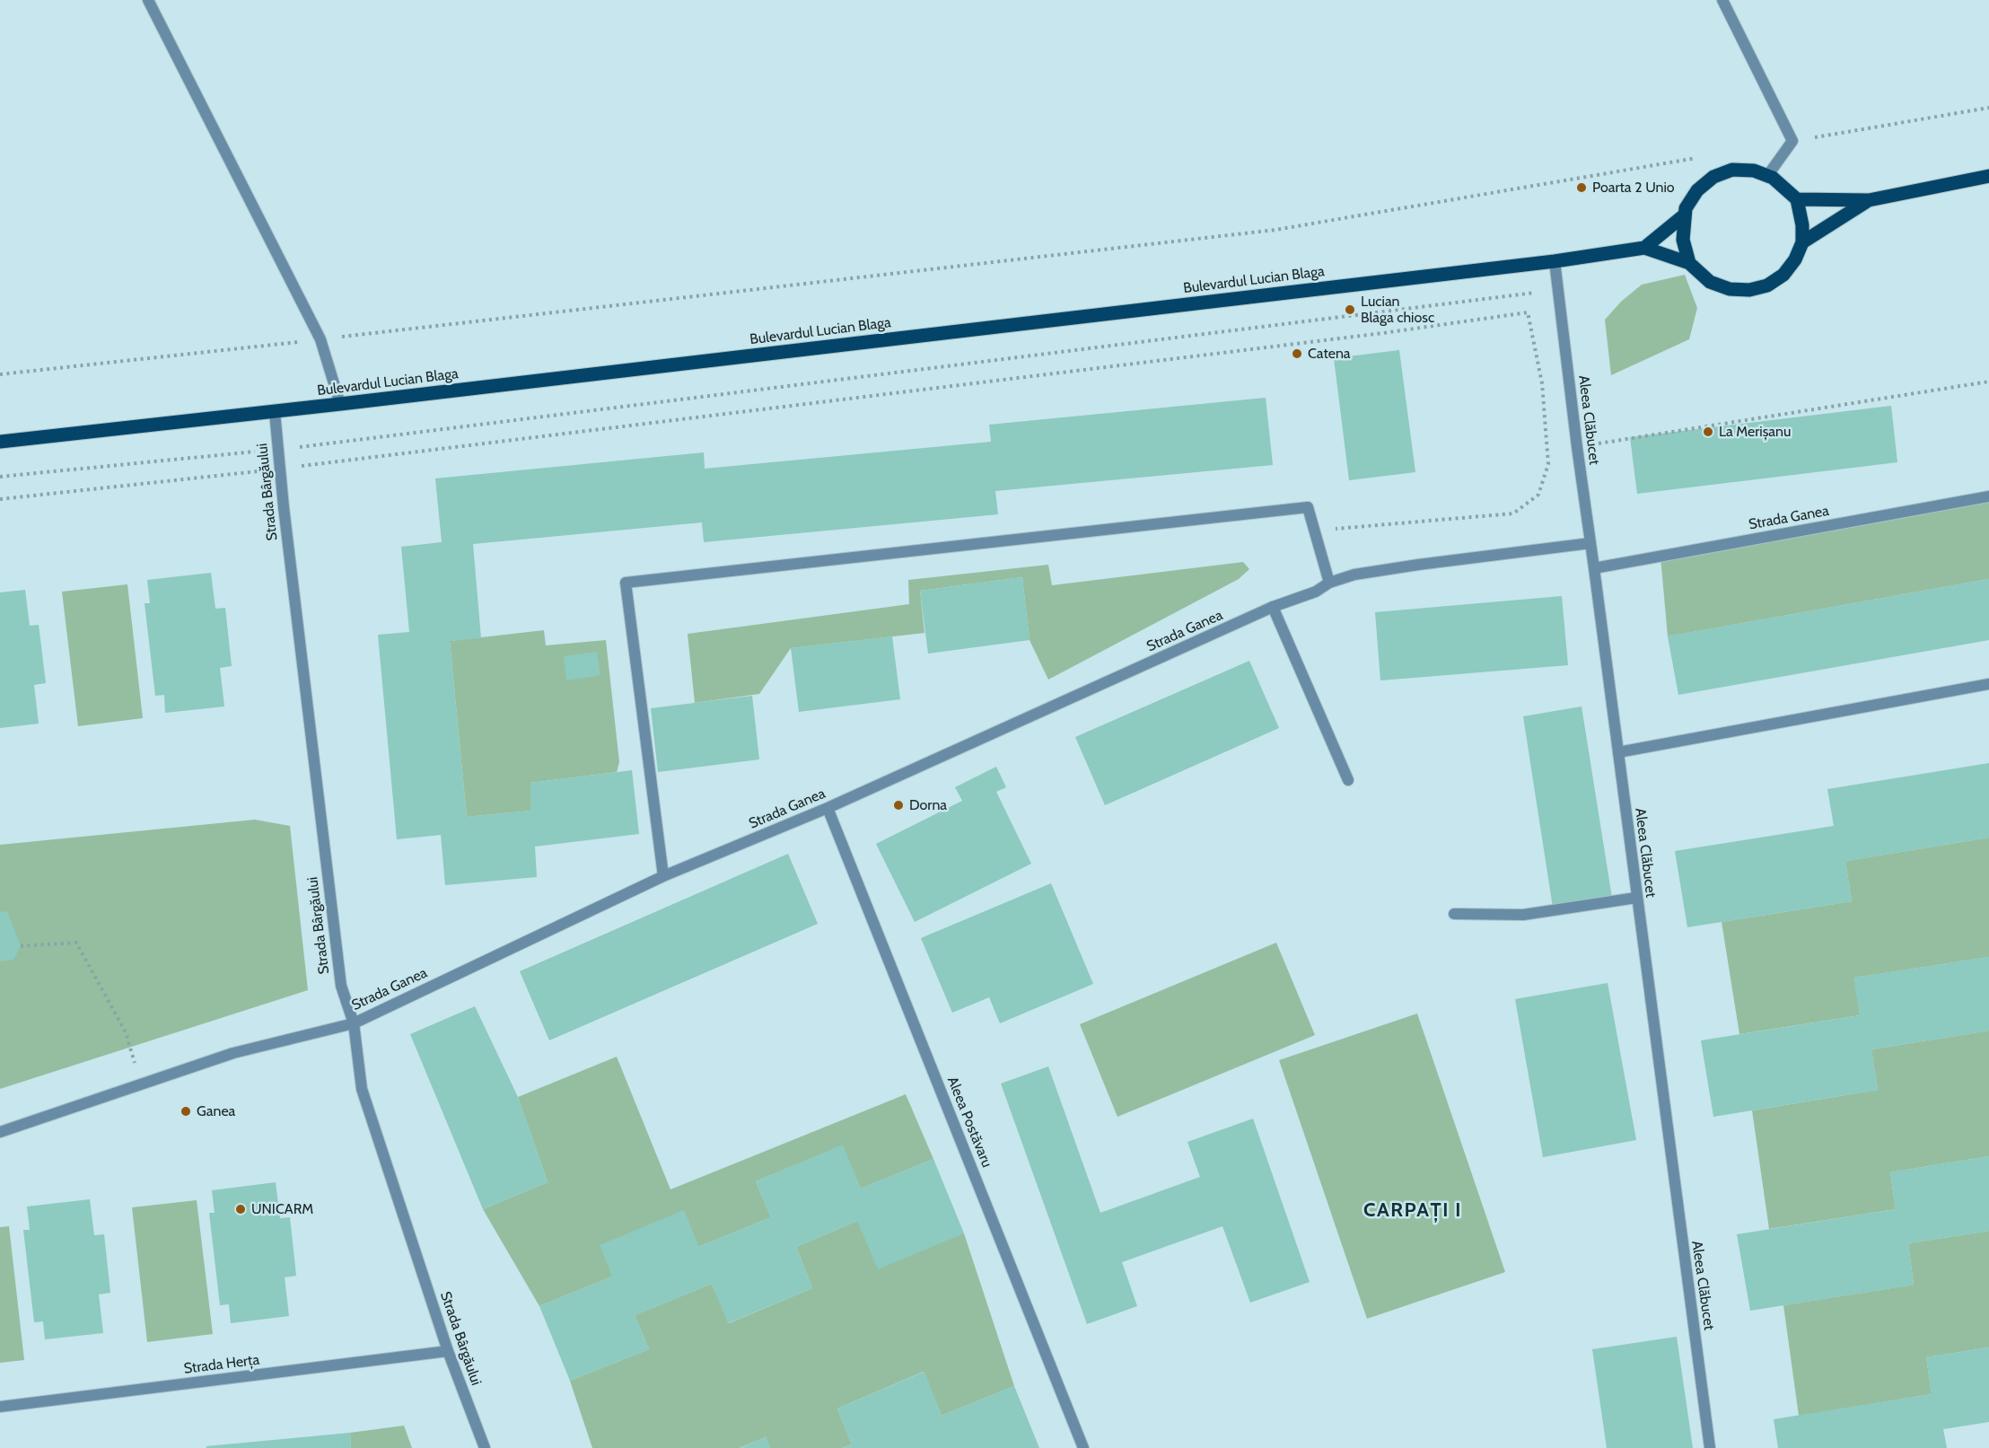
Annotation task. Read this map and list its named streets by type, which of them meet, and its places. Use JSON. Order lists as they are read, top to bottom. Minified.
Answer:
{"streets":{"main road":["Bulevardul Lucian Blaga"],"street":["Aleea Clăbucet","Strada Bârgăului","Strada Ganea","Aleea Postăvaru","Strada Herța"]},"crossings":[["Bulevardul Lucian Blaga","Aleea Clăbucet"],["Bulevardul Lucian Blaga","Strada Bârgăului"],["Aleea Clăbucet","Strada Ganea"],["Strada Bârgăului","Strada Ganea"],["Strada Bârgăului","Strada Herța"],["Strada Ganea","Aleea Postăvaru"]],"districts":["CARPAȚI I"],"places":["Poarta 2 Unio","Lucian Blaga chiosc","Catena","La Merișanu","Dorna","Ganea","UNICARM"]}
